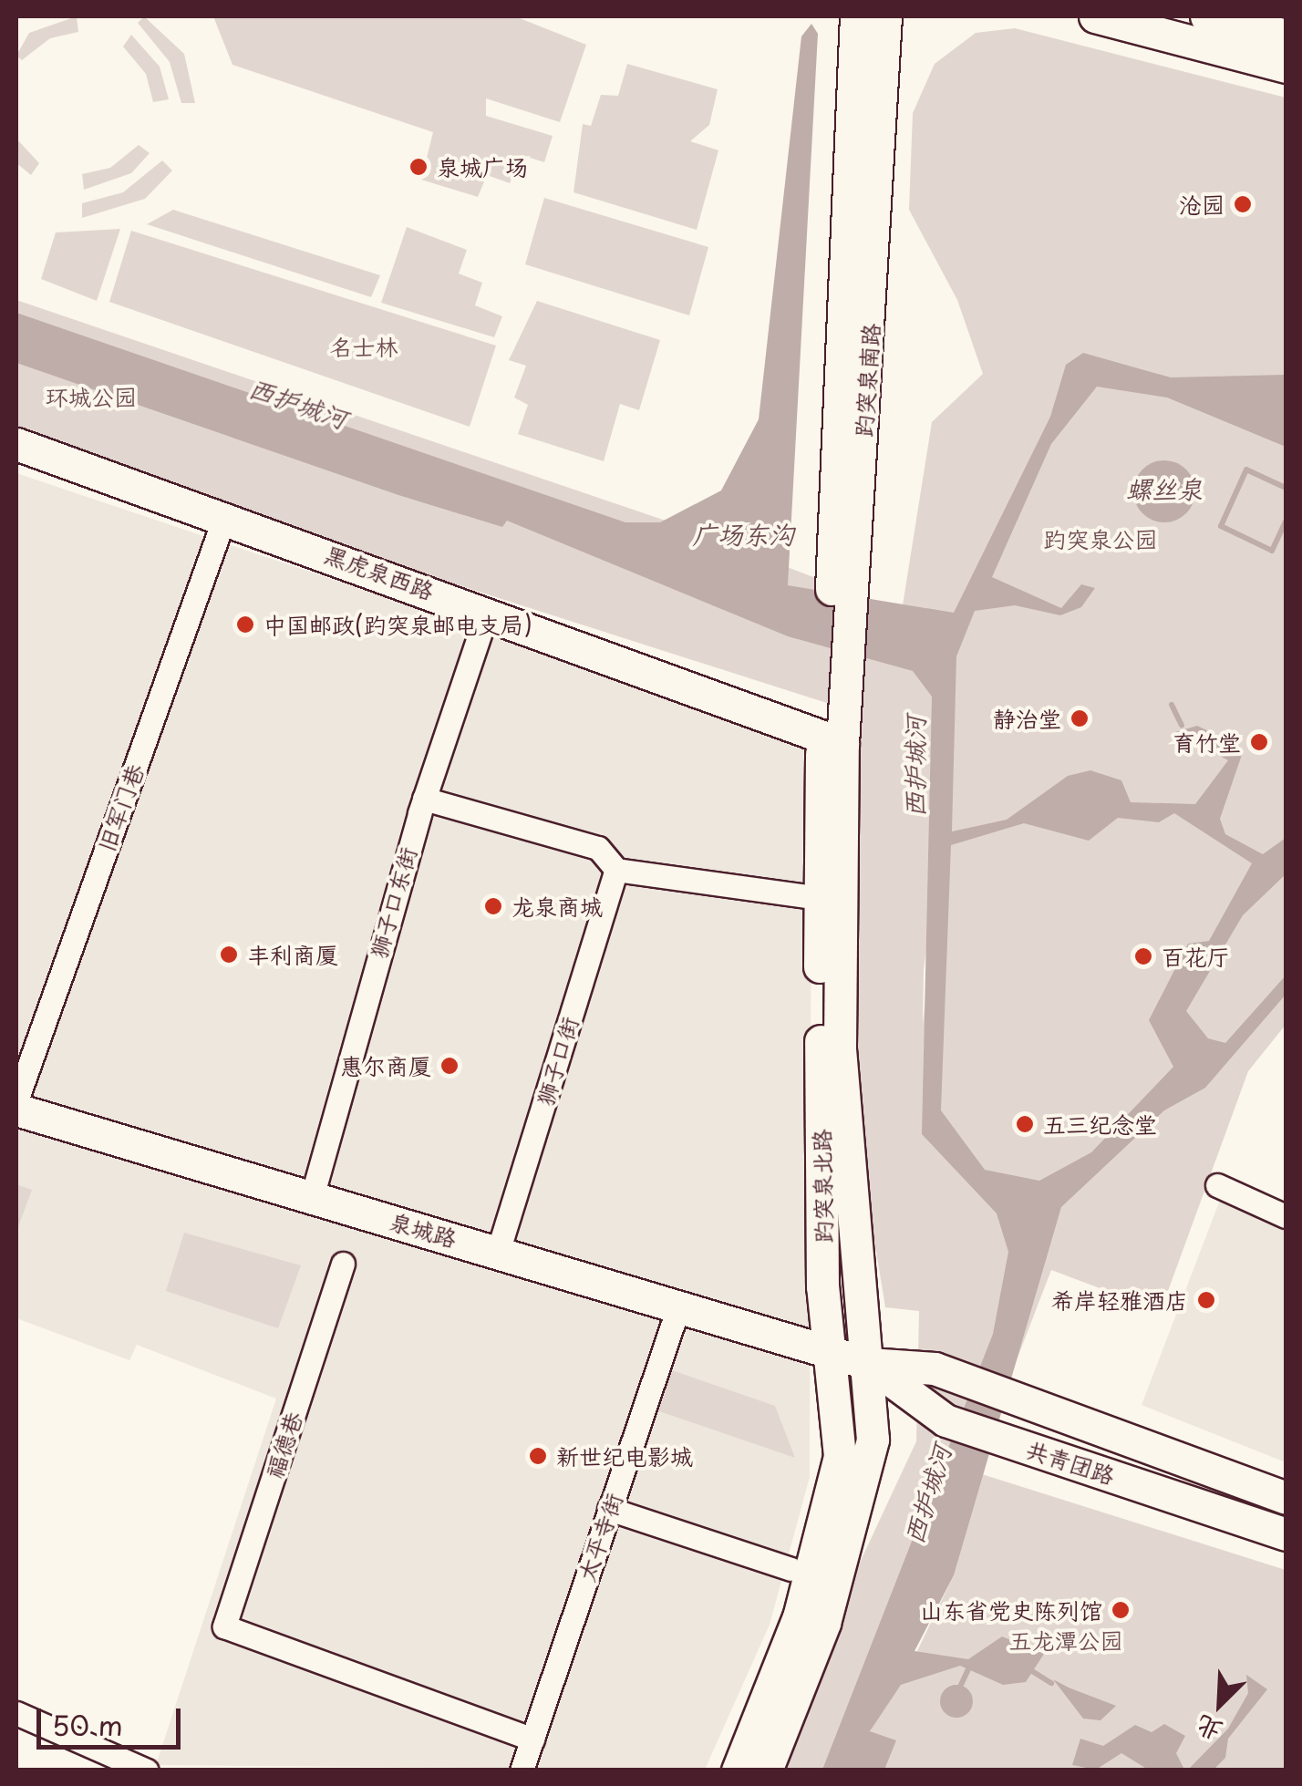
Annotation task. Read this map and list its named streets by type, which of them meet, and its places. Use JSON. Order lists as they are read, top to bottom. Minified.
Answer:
{"streets":{"main road":["趵突泉南路","黑虎泉西路","趵突泉北路","泉城路","共青团路"],"street":["旧军门巷","狮子口东街","狮子口街","福德巷","太平寺街"]},"crossings":[["趵突泉南路","黑虎泉西路"],["趵突泉南路","趵突泉北路"],["黑虎泉西路","旧军门巷"],["黑虎泉西路","狮子口东街"],["黑虎泉西路","趵突泉北路"],["狮子口东街","泉城路"],["狮子口街","泉城路"],["趵突泉北路","泉城路"],["趵突泉北路","共青团路"],["泉城路","共青团路"],["泉城路","太平寺街"],["福德巷","太平寺街"]],"water":["西护城河","螺丝泉","广场东沟"],"parks":["名士林","环城公园","趵突泉公园","五龙潭公园"],"places":["泉城广场","沧园","中国邮政(趵突泉邮电支局)","静治堂","育竹堂","龙泉商城","丰利商厦","百花厅","惠尔商厦","五三纪念堂","希岸轻雅酒店","新世纪电影城","山东省党史陈列馆"],"scale_bar":"50 m","north":"bottom left"}
